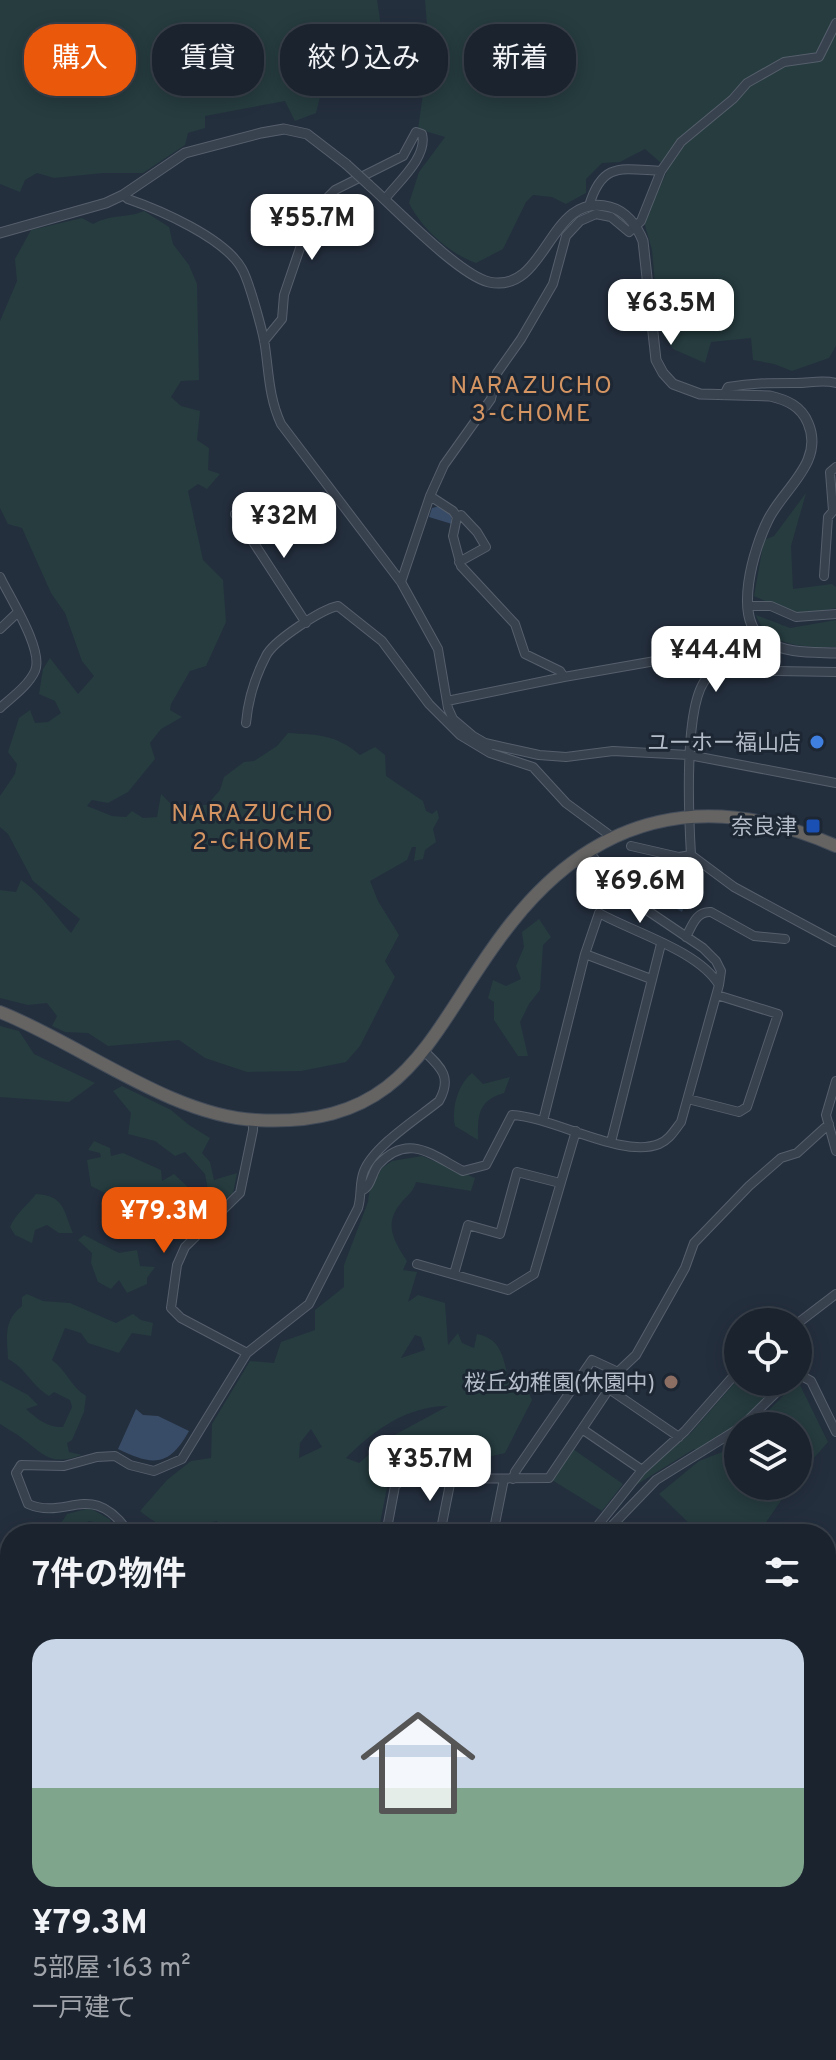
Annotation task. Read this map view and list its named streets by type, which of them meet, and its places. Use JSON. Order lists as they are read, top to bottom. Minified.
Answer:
{"districts":["NARAZUCHO 3-CHOME","NARAZUCHO 2-CHOME"],"places":{"other":["ユーホー福山店","桜丘幼稚園(休園中)"],"transit":["奈良津"]},"page":{"chip":["購入","賃貸","絞り込み","新着"],"price":["¥55.7M","¥63.5M","¥32M","¥44.4M","¥69.6M","¥79.3M","¥35.7M"],"heading":"7件の物件","list":[{"name":"¥79.3M","note":"5部屋 · 163 m² · 一戸建て"}]}}
